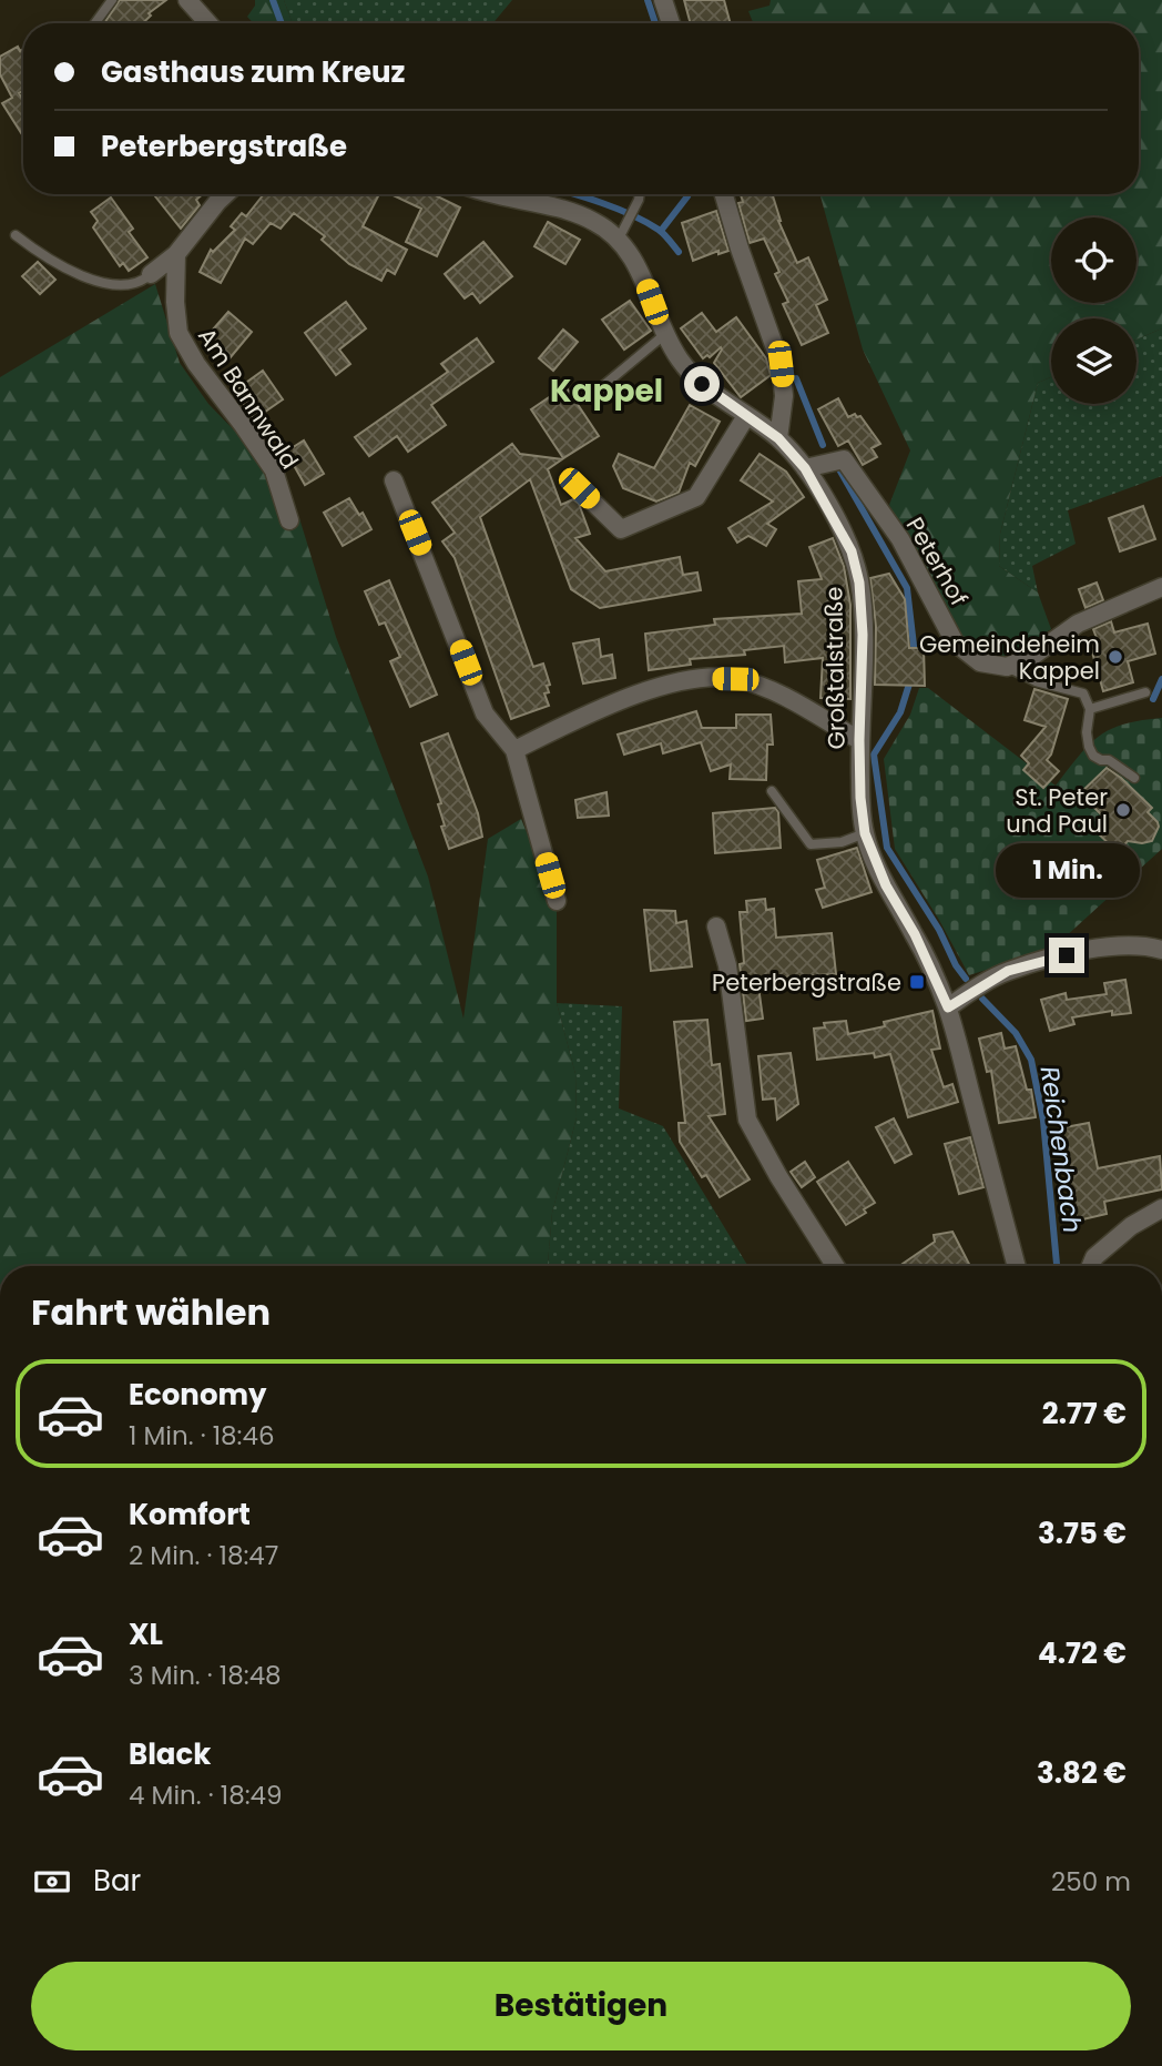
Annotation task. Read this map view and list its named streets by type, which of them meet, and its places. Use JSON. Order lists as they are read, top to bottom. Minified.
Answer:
{"streets":{"street":["Am Bannwald","Peterhof","Großtalstraße"]},"crossings":[["Peterhof","Großtalstraße"]],"districts":["Kappel"],"water":["Reichenbach"],"places":{"other":["Gemeindeheim Kappel","St. Peter und Paul"],"transit":["Peterbergstraße"]},"page":{"banner":["Gasthaus zum Kreuz","Peterbergstraße"],"bubble":"1 Min.","heading":"Fahrt wählen","list":[{"name":"Economy","note":"1 Min. · 18:46","value":"2.77 €"},{"name":"Komfort","note":"2 Min. · 18:47","value":"3.75 €"},{"name":"XL","note":"3 Min. · 18:48","value":"4.72 €"},{"name":"Black","note":"4 Min. · 18:49","value":"3.82 €"}],"pay":["Bar","250 m"],"buttons":"Bestätigen"}}
